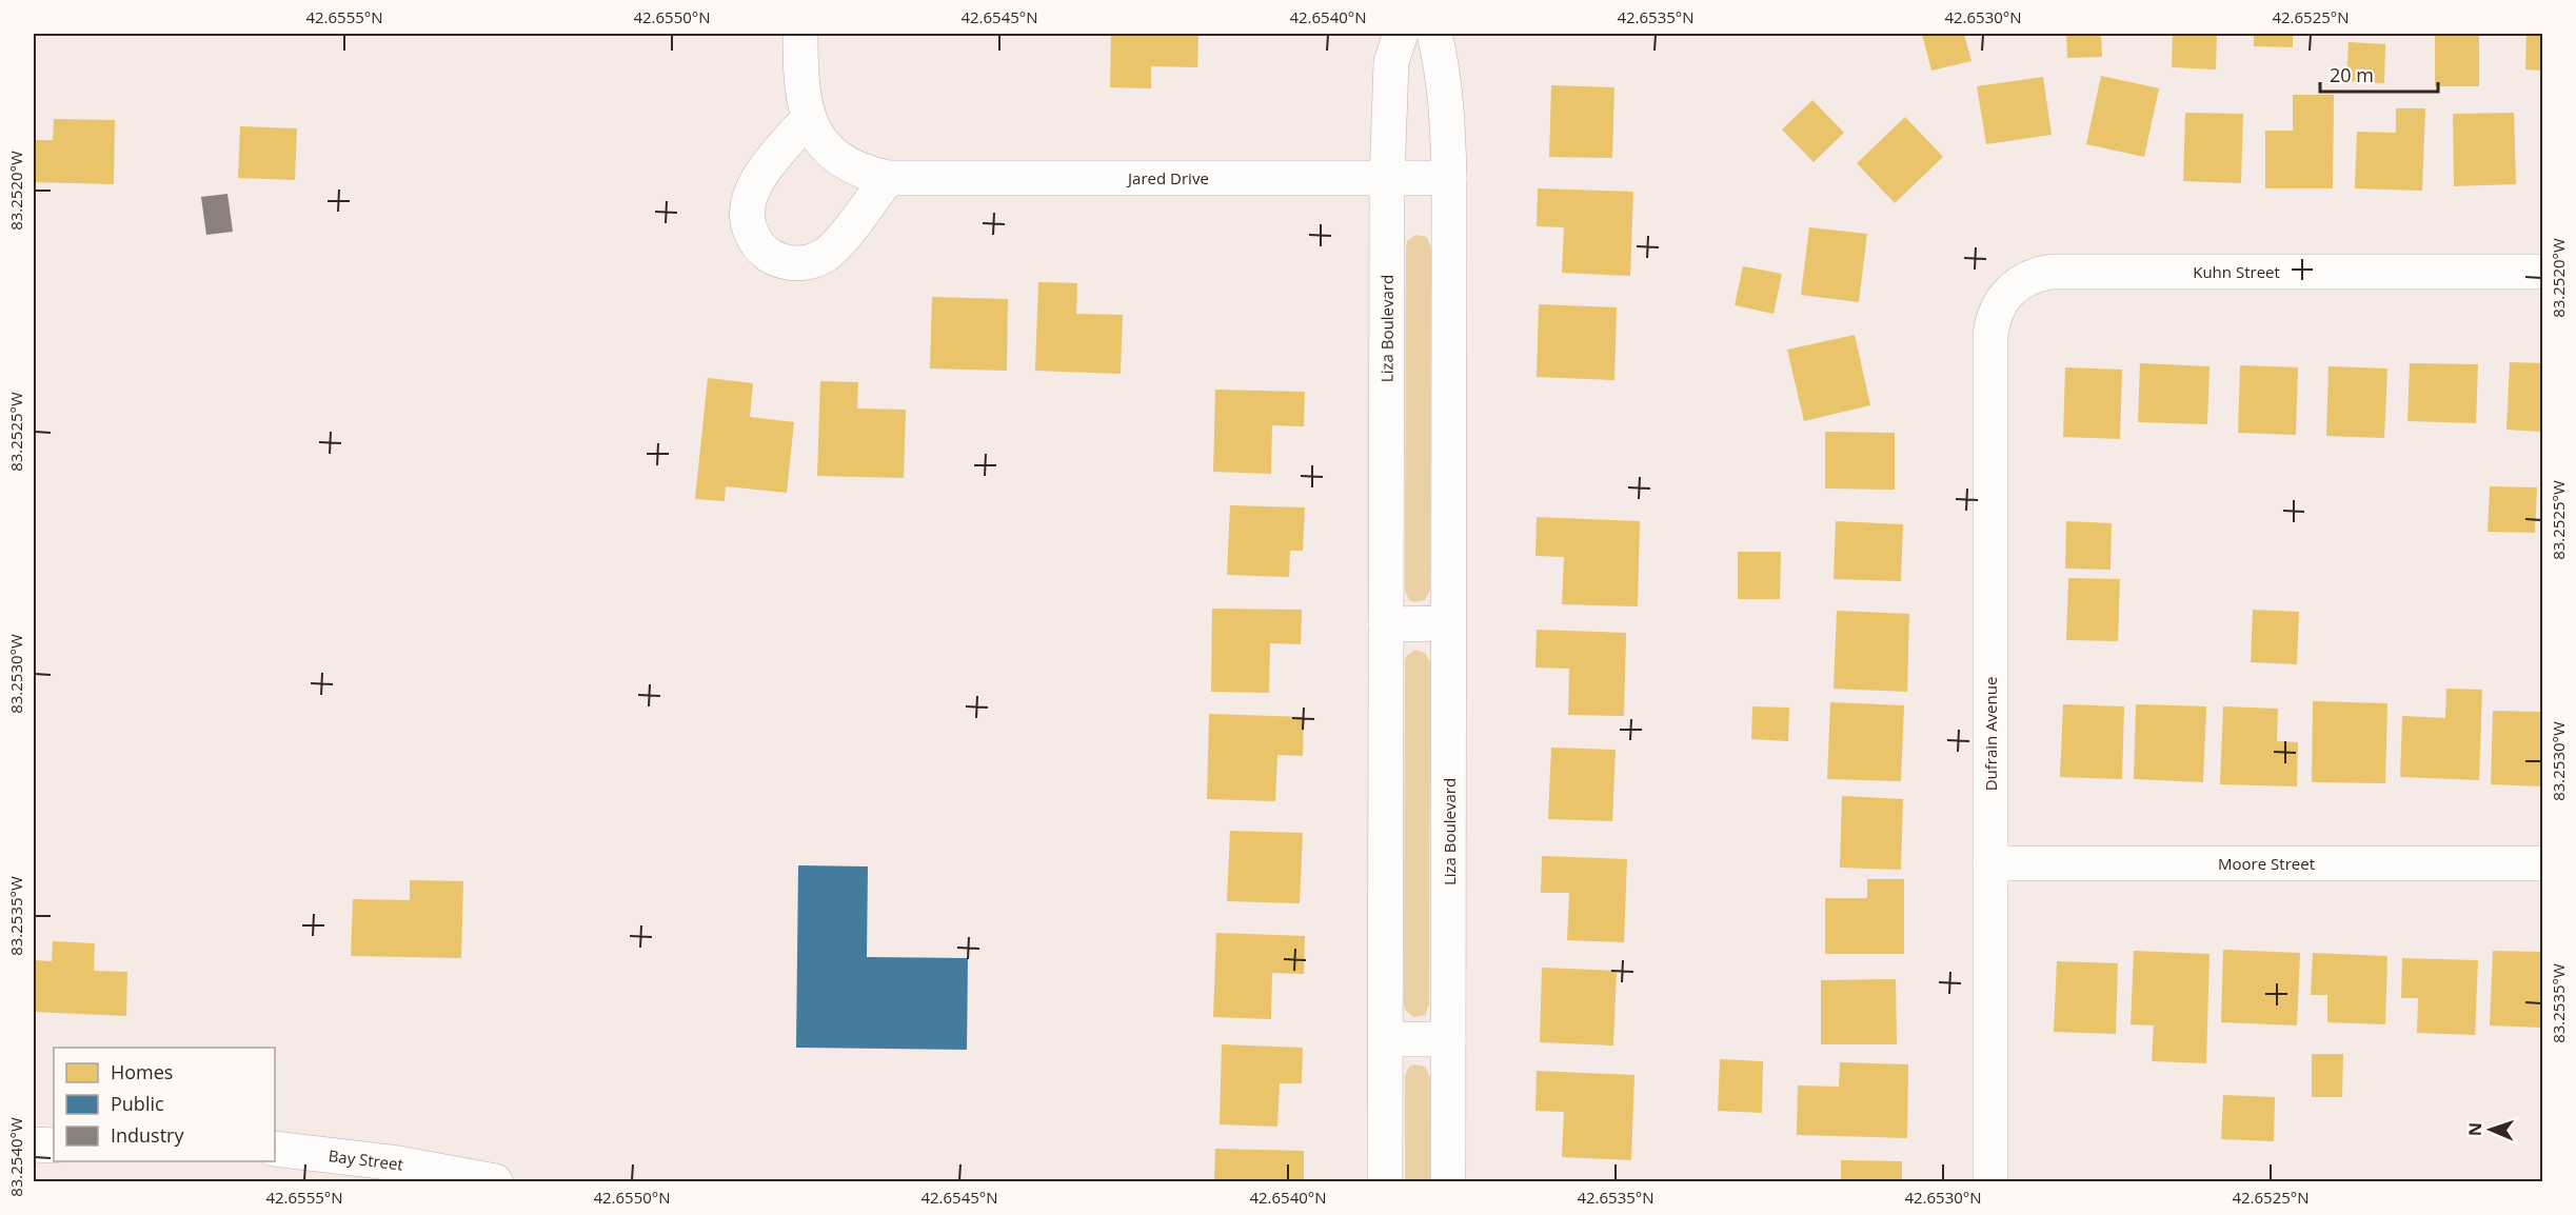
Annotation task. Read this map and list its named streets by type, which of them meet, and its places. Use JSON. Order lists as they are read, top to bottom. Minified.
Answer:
{"streets":{"street":["Jared Drive","Kuhn Street","Liza Boulevard","Dufrain Avenue","Moore Street","Bay Street"]},"crossings":[["Jared Drive","Liza Boulevard"],["Kuhn Street","Dufrain Avenue"],["Dufrain Avenue","Moore Street"]],"legend":["Homes","Public","Industry"],"scale_bar":"20 m","north":"left","coordinates":["42.6555°N","42.6550°N","42.6545°N","42.6540°N","42.6535°N","42.6530°N","42.6525°N","83.2520°W","83.2525°W","83.2530°W","83.2535°W","83.2540°W"]}
